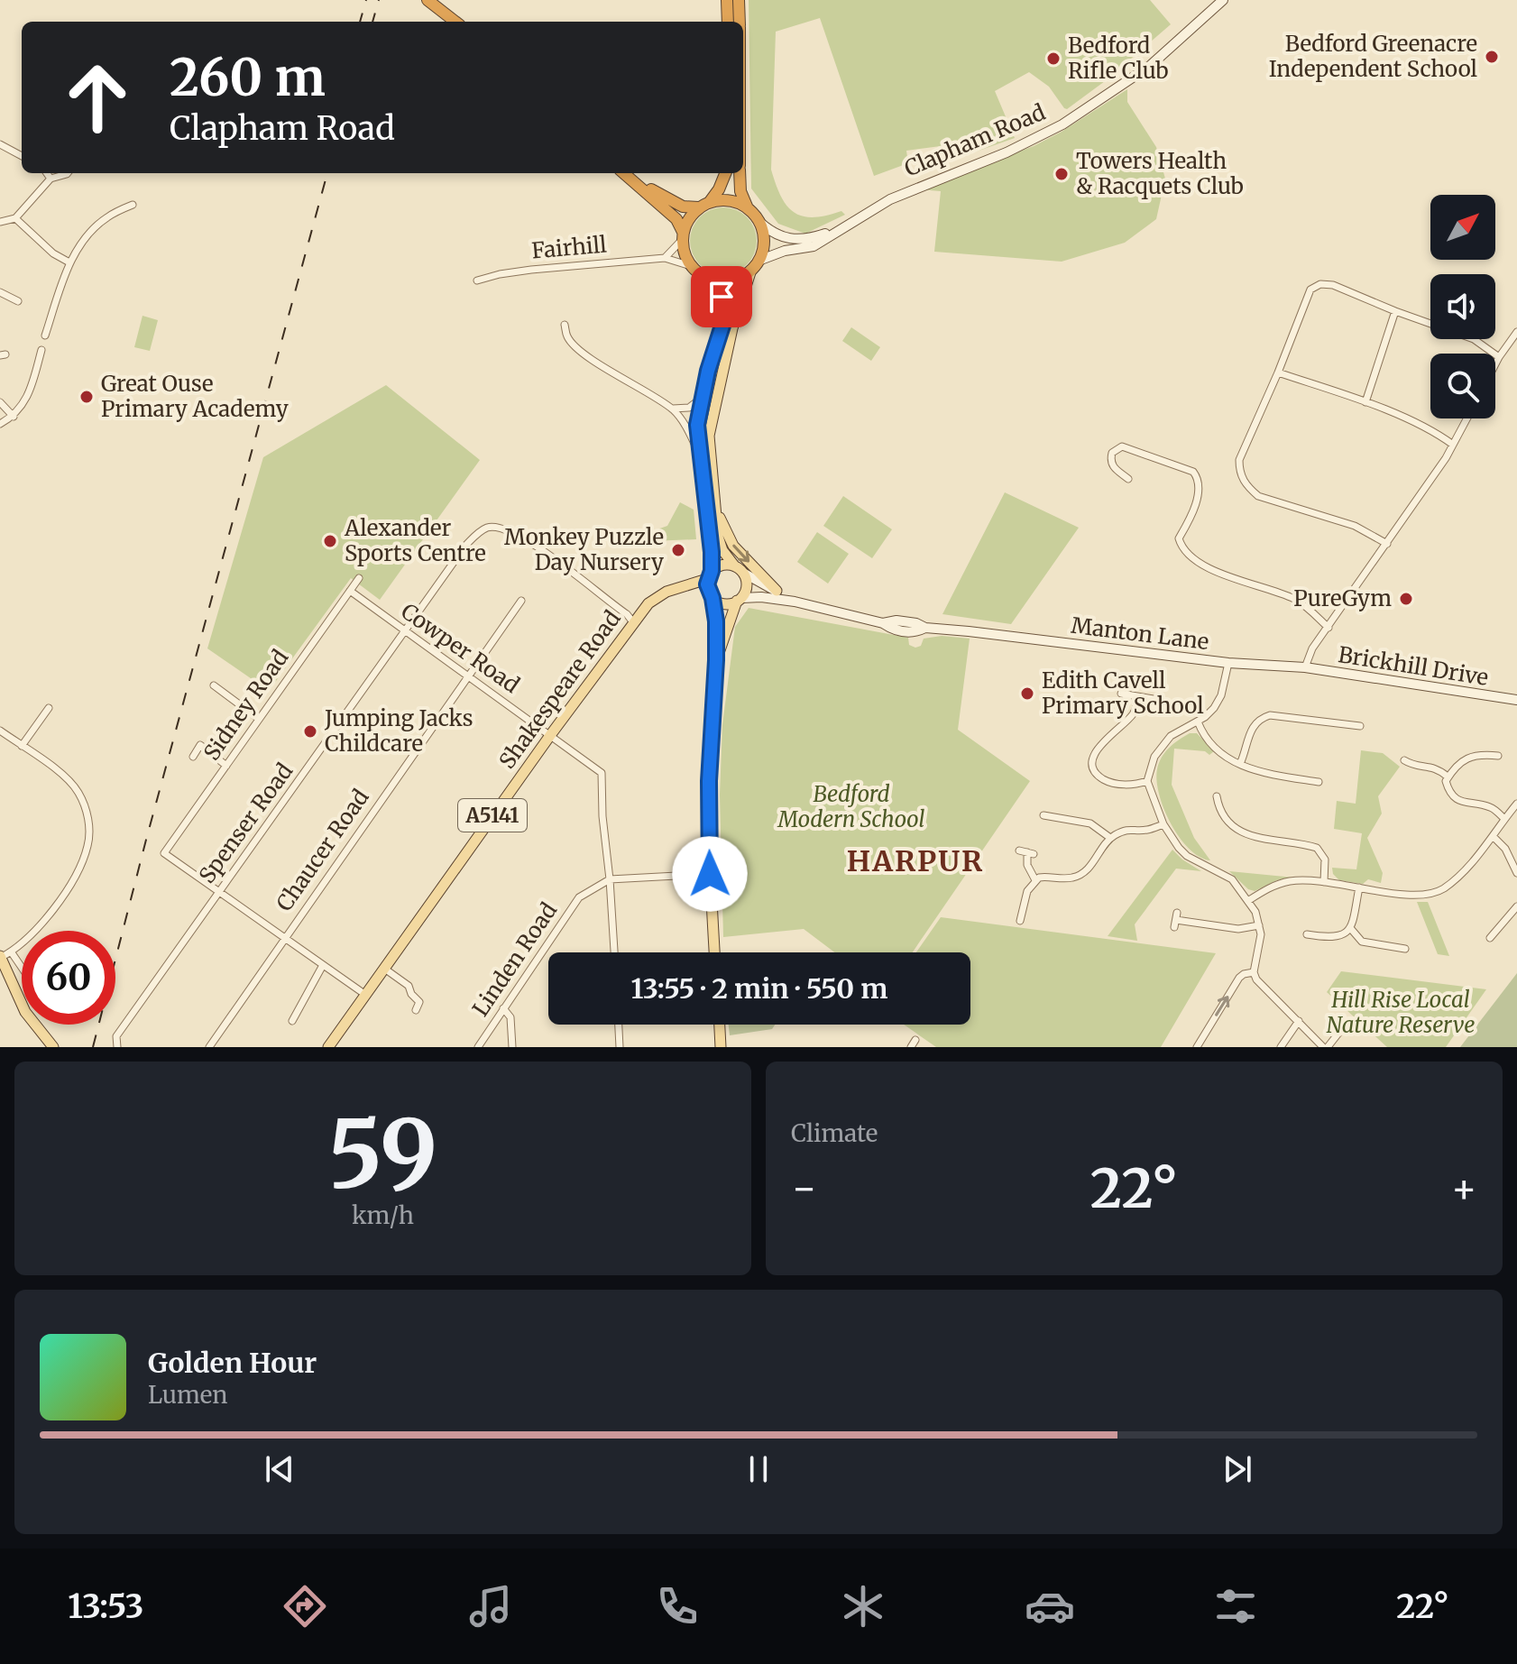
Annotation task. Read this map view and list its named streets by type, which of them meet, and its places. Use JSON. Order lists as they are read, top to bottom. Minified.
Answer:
{"streets":{"main road":["Shakespeare Road","A5141"],"street":["Clapham Road","Fairhill","Manton Lane","Cowper Road","Brickhill Drive","Sidney Road","Spenser Road","Chaucer Road","Linden Road"]},"crossings":[["Clapham Road","Fairhill"],["Manton Lane","Brickhill Drive"],["Manton Lane","Shakespeare Road"],["Cowper Road","Shakespeare Road"],["Cowper Road","Sidney Road"],["Cowper Road","Spenser Road"],["Cowper Road","Chaucer Road"],["Cowper Road","Linden Road"],["Shakespeare Road","Spenser Road"],["Sidney Road","Spenser Road"]],"districts":["HARPUR"],"parks":["Bedford Modern School","Hill Rise Local Nature Reserve"],"places":["Bedford Greenacre Independent School","Bedford Rifle Club","Towers Health & Racquets Club","Great Ouse Primary Academy","Alexander Sports Centre","Monkey Puzzle Day Nursery","PureGym","Edith Cavell Primary School","Jumping Jacks Childcare"],"north":"top right","page":{"turn":["260 m","Clapham Road"],"limit":"60","trip":"13:55 · 2 min · 550 m","tile":[["59","km/h"],"Climate"],"heat":["−","22°","+"],"song":["Golden Hour","Lumen"],"tabs":["13:53","22°"]}}
